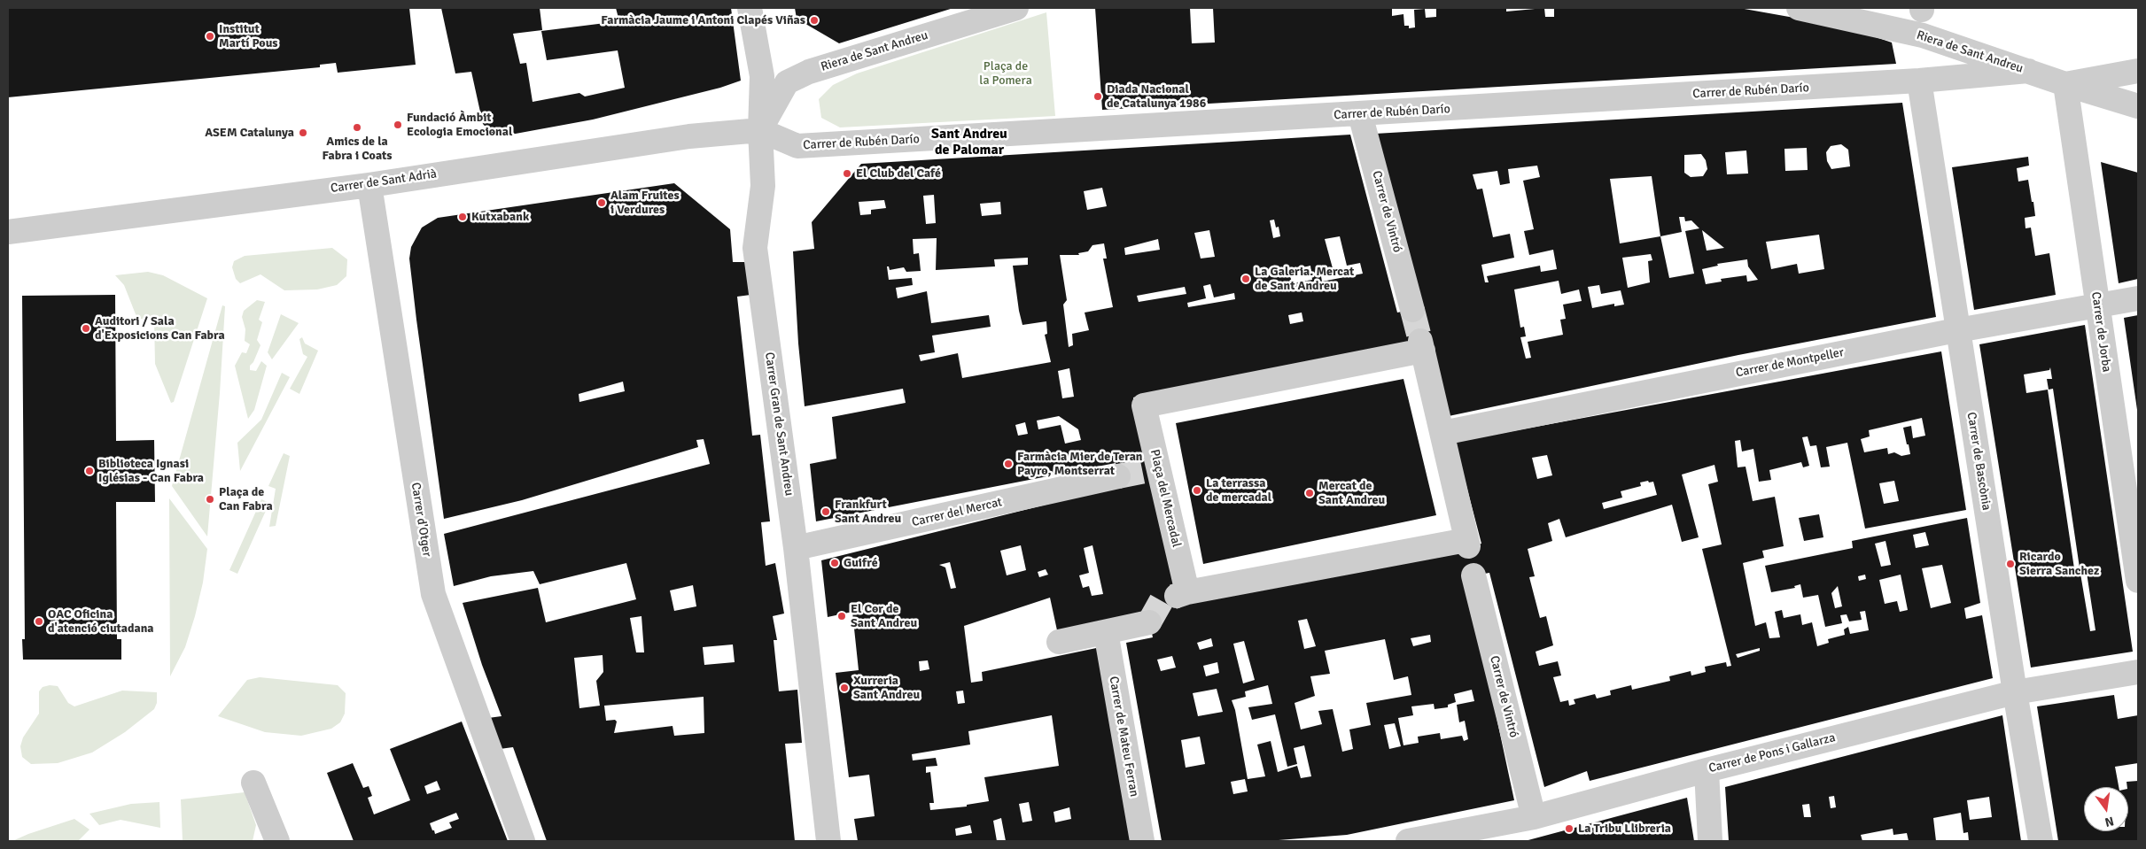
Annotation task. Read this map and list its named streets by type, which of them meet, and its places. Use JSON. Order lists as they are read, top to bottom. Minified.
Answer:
{"streets":{"street":["Riera de Sant Andreu","Carrer de Rubén Darío","Carrer de Sant Adrià","Carrer de Vintró","Carrer de Jorba","Carrer de Montpeller","Carrer Gran de Sant Andreu","Carrer de Bascònia","Plaça del Mercadal","Carrer del Mercat","Carrer d'Otger","Carrer de Mateu Ferran","Carrer de Pons i Gallarza"]},"crossings":[["Riera de Sant Andreu","Carrer de Rubén Darío"],["Riera de Sant Andreu","Carrer de Sant Adrià"],["Riera de Sant Andreu","Carrer de Jorba"],["Riera de Sant Andreu","Carrer Gran de Sant Andreu"],["Carrer de Rubén Darío","Carrer de Sant Adrià"],["Carrer de Rubén Darío","Carrer de Vintró"],["Carrer de Rubén Darío","Carrer Gran de Sant Andreu"],["Carrer de Rubén Darío","Carrer de Bascònia"],["Carrer de Sant Adrià","Carrer Gran de Sant Andreu"],["Carrer de Sant Adrià","Carrer d'Otger"],["Carrer de Vintró","Carrer de Pons i Gallarza"],["Carrer de Jorba","Carrer de Montpeller"],["Carrer de Montpeller","Carrer de Bascònia"],["Carrer de Montpeller","Plaça del Mercadal"],["Carrer Gran de Sant Andreu","Carrer del Mercat"],["Carrer de Bascònia","Carrer de Pons i Gallarza"]],"districts":["Sant Andreu de Palomar"],"parks":["Plaça de la Pomera"],"places":["Farmàcia Jaume i Antoni Clapés Viñas","Institut Martí Pous","Diada Nacional de Catalunya 1986","Fundació Àmbit Ecologia Emocional","Amics de la Fabra i Coats","ASEM Catalunya","El Club del Café","Alam Fruites i Verdures","Kutxabank","La Galeria. Mercat de Sant Andreu","Auditori / Sala d'Exposicions Can Fabra","Farmàcia Mier de Teran Payro, Montserrat","Biblioteca Ignasi Iglésias - Can Fabra","La terrassa de mercadal","Mercat de Sant Andreu","Plaça de Can Fabra","Frankfurt Sant Andreu","Guifré","Ricardo Sierra Sanchez","El Cor de Sant Andreu","OAC Oficina d'atenció ciutadana","Xurreria Sant Andreu","La Tribu Llibreria"],"north":"bottom"}
